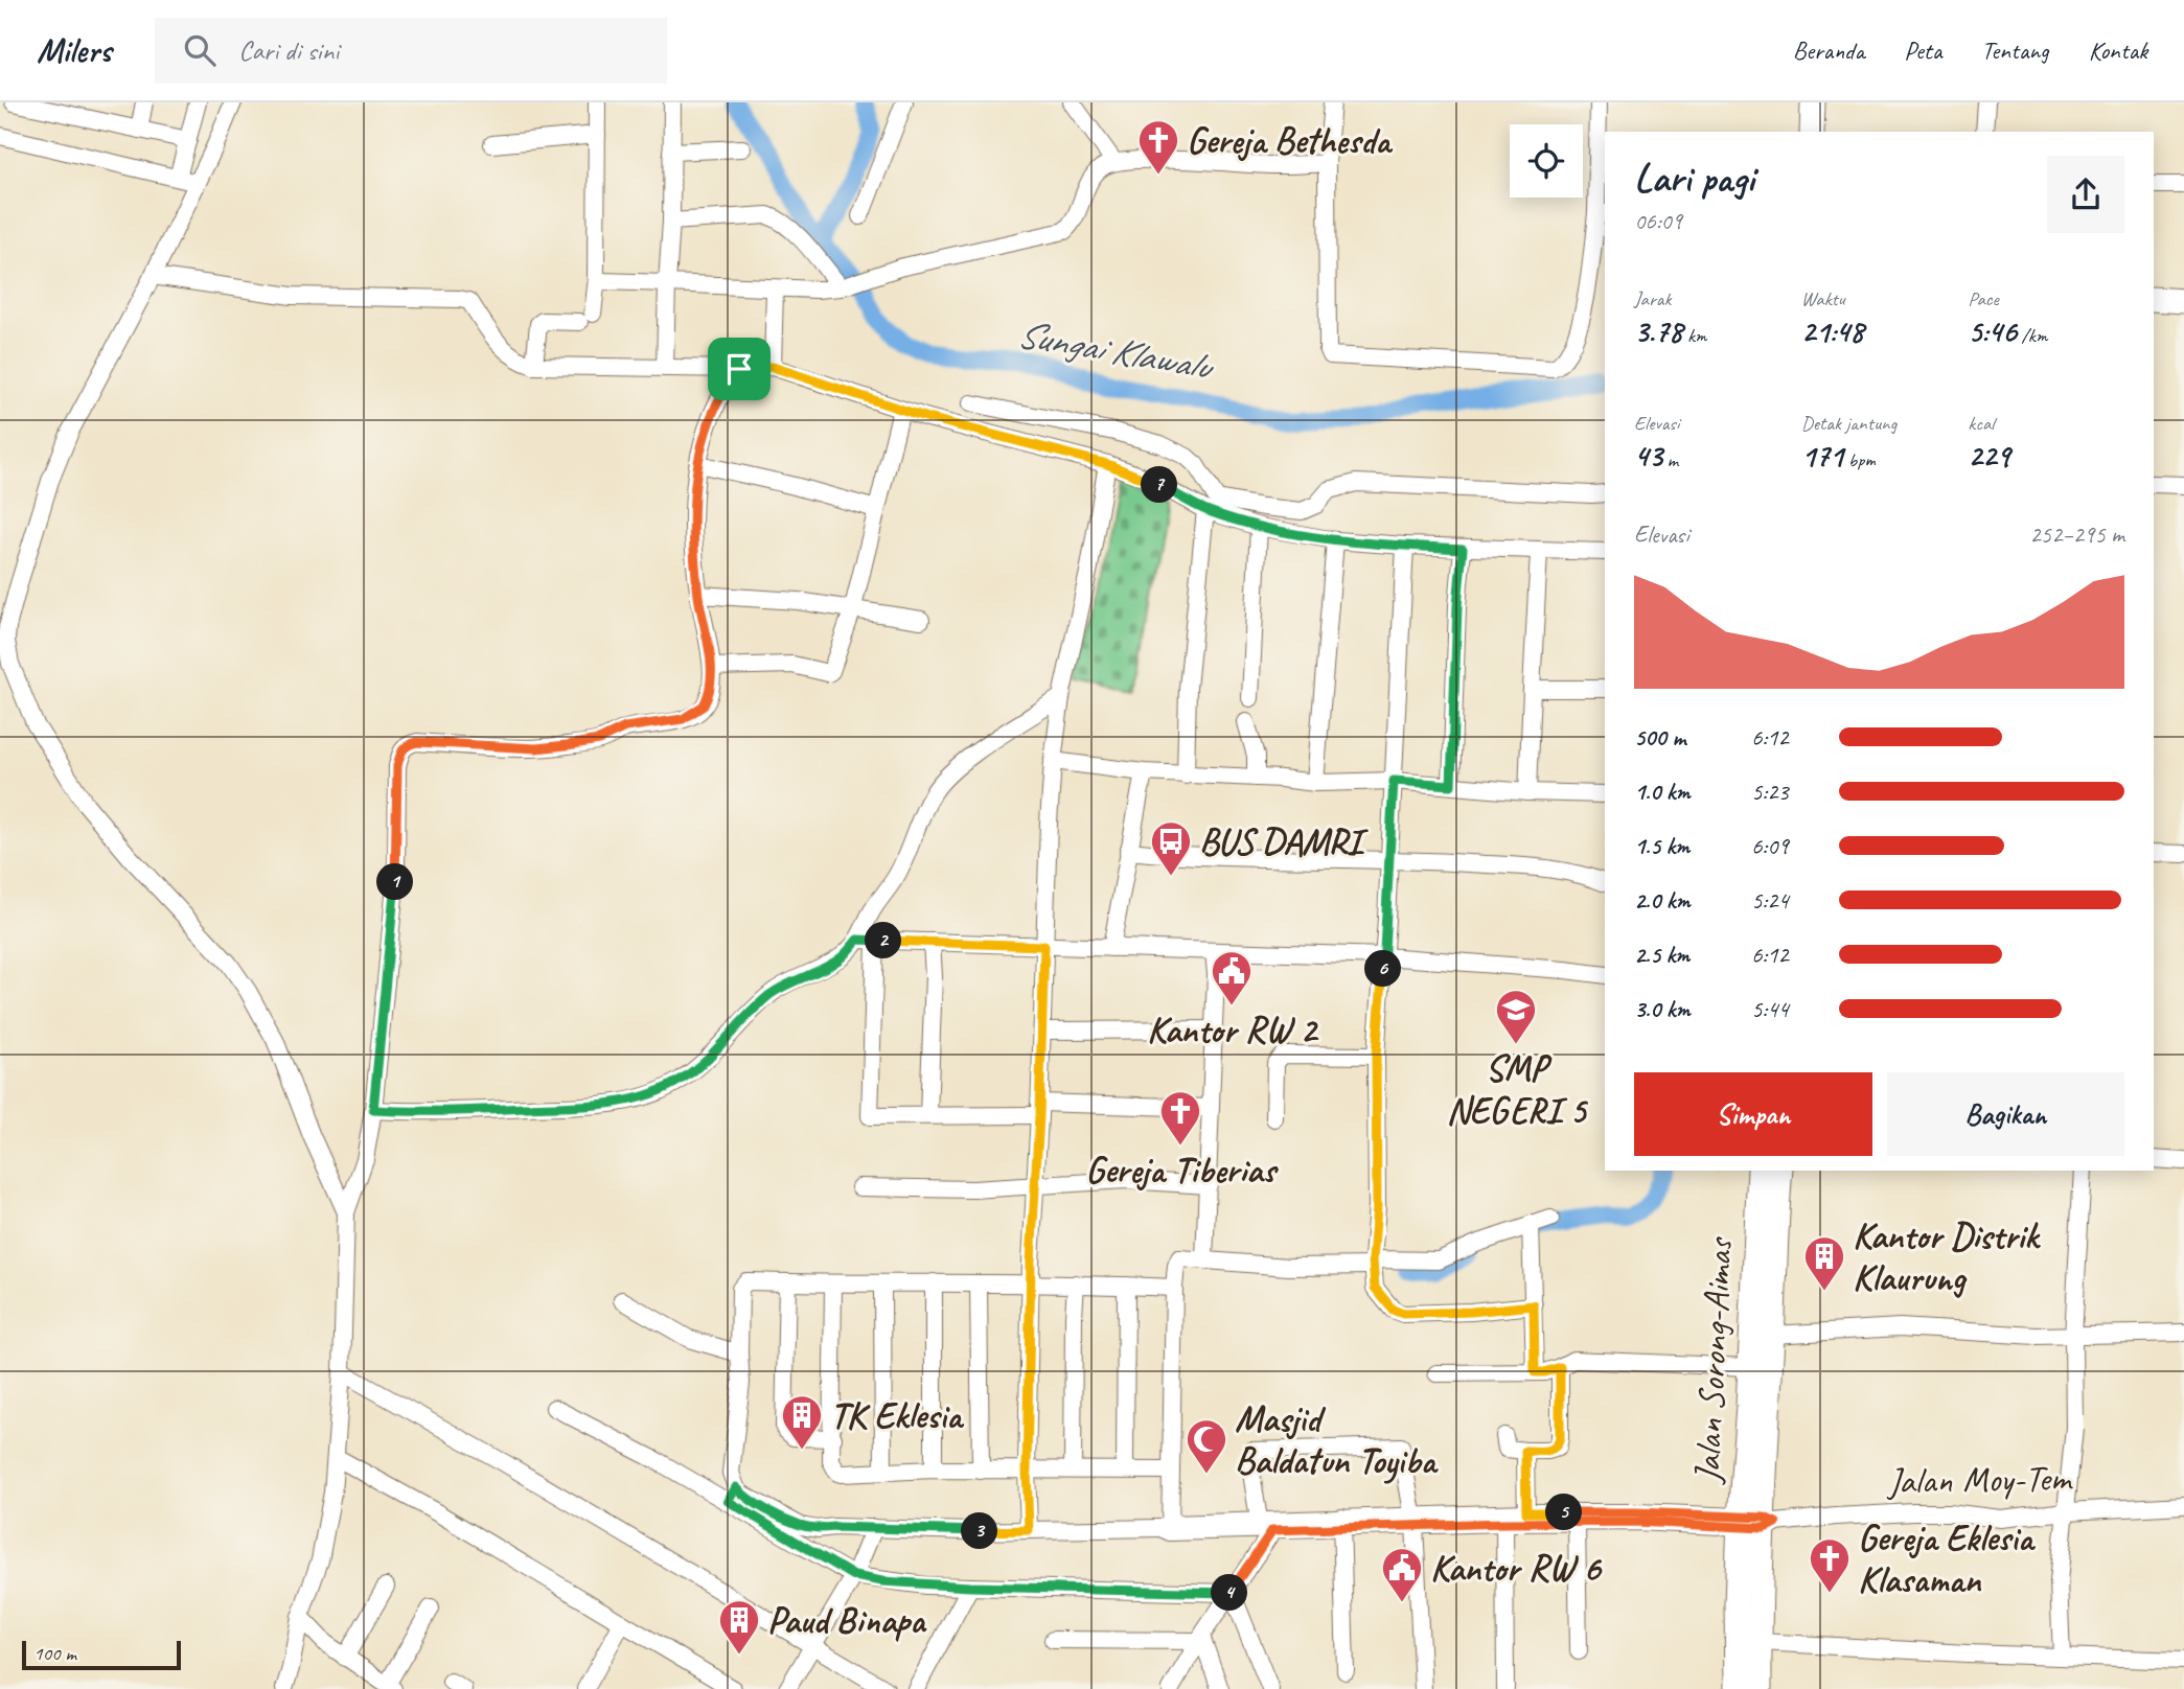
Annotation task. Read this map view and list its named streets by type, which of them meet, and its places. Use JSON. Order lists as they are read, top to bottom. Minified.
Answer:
{"streets":{"highway":["Jalan Sorong-Aimas"],"street":["Jalan Moy-Tem"]},"crossings":[["Jalan Sorong-Aimas","Jalan Moy-Tem"]],"water":["Sungai Klawalu"],"places":{"church":["Gereja Bethesda","Gereja Tiberias","Gereja Eklesia Klasaman"],"bus stop":["BUS DAMRI"],"public building":["Kantor RW 2","Kantor RW 6"],"school or university":["SMP NEGERI 5"],"building":["Kantor Distrik Klaurung","TK Eklesia","Paud Binapa"],"mosque":["Masjid Baldatun Toyiba"]},"scale_bar":"100 m","page":{"header":"Milers","search":"Cari di sini","nav":["Beranda","Peta","Tentang","Kontak"],"heading":["Lari pagi","06:09"],"stats":[["Jarak","3.78 km"],["Waktu","21:48"],["Pace","5:46 /km"],["Elevasi","43 m"],["Detak jantung","171 bpm"],["kcal","229"]],"pins":["7","1","2","6","5","3","4"],"chart":["Elevasi","252–295 m"],"list":[{"name":"500 m","note":"6:12"},{"name":"1.0 km","note":"5:23"},{"name":"1.5 km","note":"6:09"},{"name":"2.0 km","note":"5:24"},{"name":"2.5 km","note":"6:12"},{"name":"3.0 km","note":"5:44"}],"buttons":["Simpan","Bagikan"],"scale":"100 m"}}
